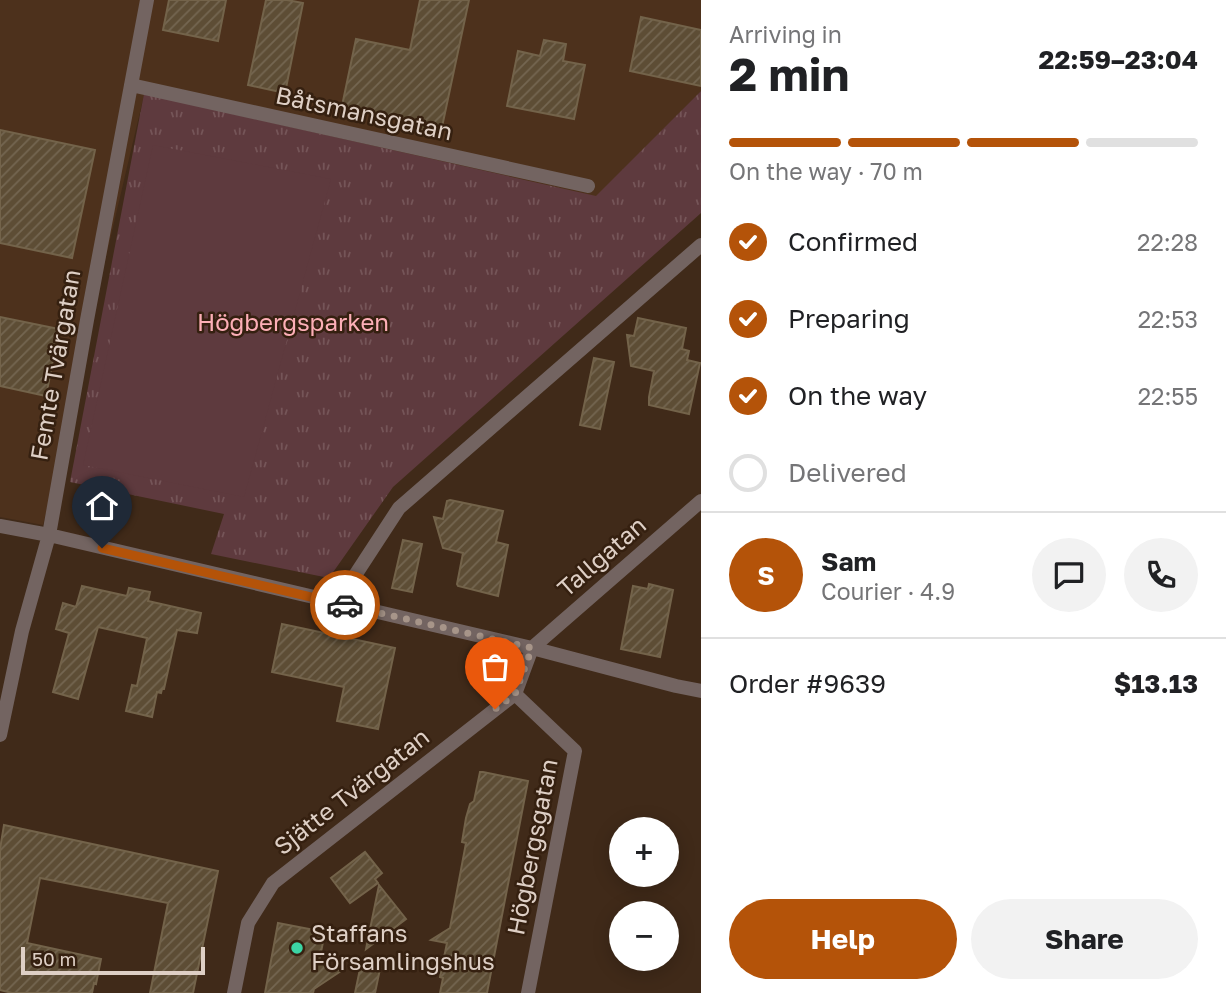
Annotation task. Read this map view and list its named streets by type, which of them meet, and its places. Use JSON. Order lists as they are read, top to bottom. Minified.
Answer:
{"streets":{"street":["Båtsmansgatan","Femte Tvärgatan","Tallgatan","Sjätte Tvärgatan","Högbergsgatan"]},"crossings":[["Båtsmansgatan","Femte Tvärgatan"],["Sjätte Tvärgatan","Högbergsgatan"]],"parks":["Högbergsparken"],"places":["Staffans Församlingshus"],"scale_bar":"50 m","page":{"heading":["2 min","Arriving in","22:59–23:04"],"panel":["Sam","Courier · 4.9","Order #9639","$13.13"],"bar":"On the way · 70 m","list":[["Confirmed","22:28"],["Preparing","22:53"],["On the way","22:55"],"Delivered"],"round":"S","map_buttons":["+","−"],"buttons":["Help","Share"],"scale":"50 m"}}
